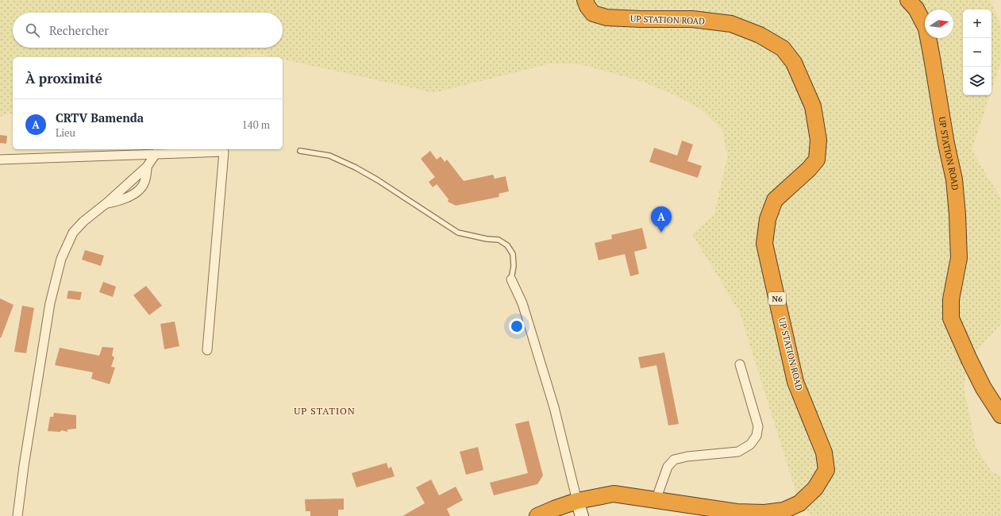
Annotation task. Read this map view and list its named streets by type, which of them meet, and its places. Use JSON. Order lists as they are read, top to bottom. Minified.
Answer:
{"streets":{"highway":["UP STATION ROAD","N6"]},"districts":["UP STATION"],"north":"right","page":{"map_buttons":["+","−"],"search":"Rechercher","heading":"À proximité","list":[{"mark":"A","name":"CRTV Bamenda","note":"Lieu","value":"140 m"}],"pins":"A"}}
